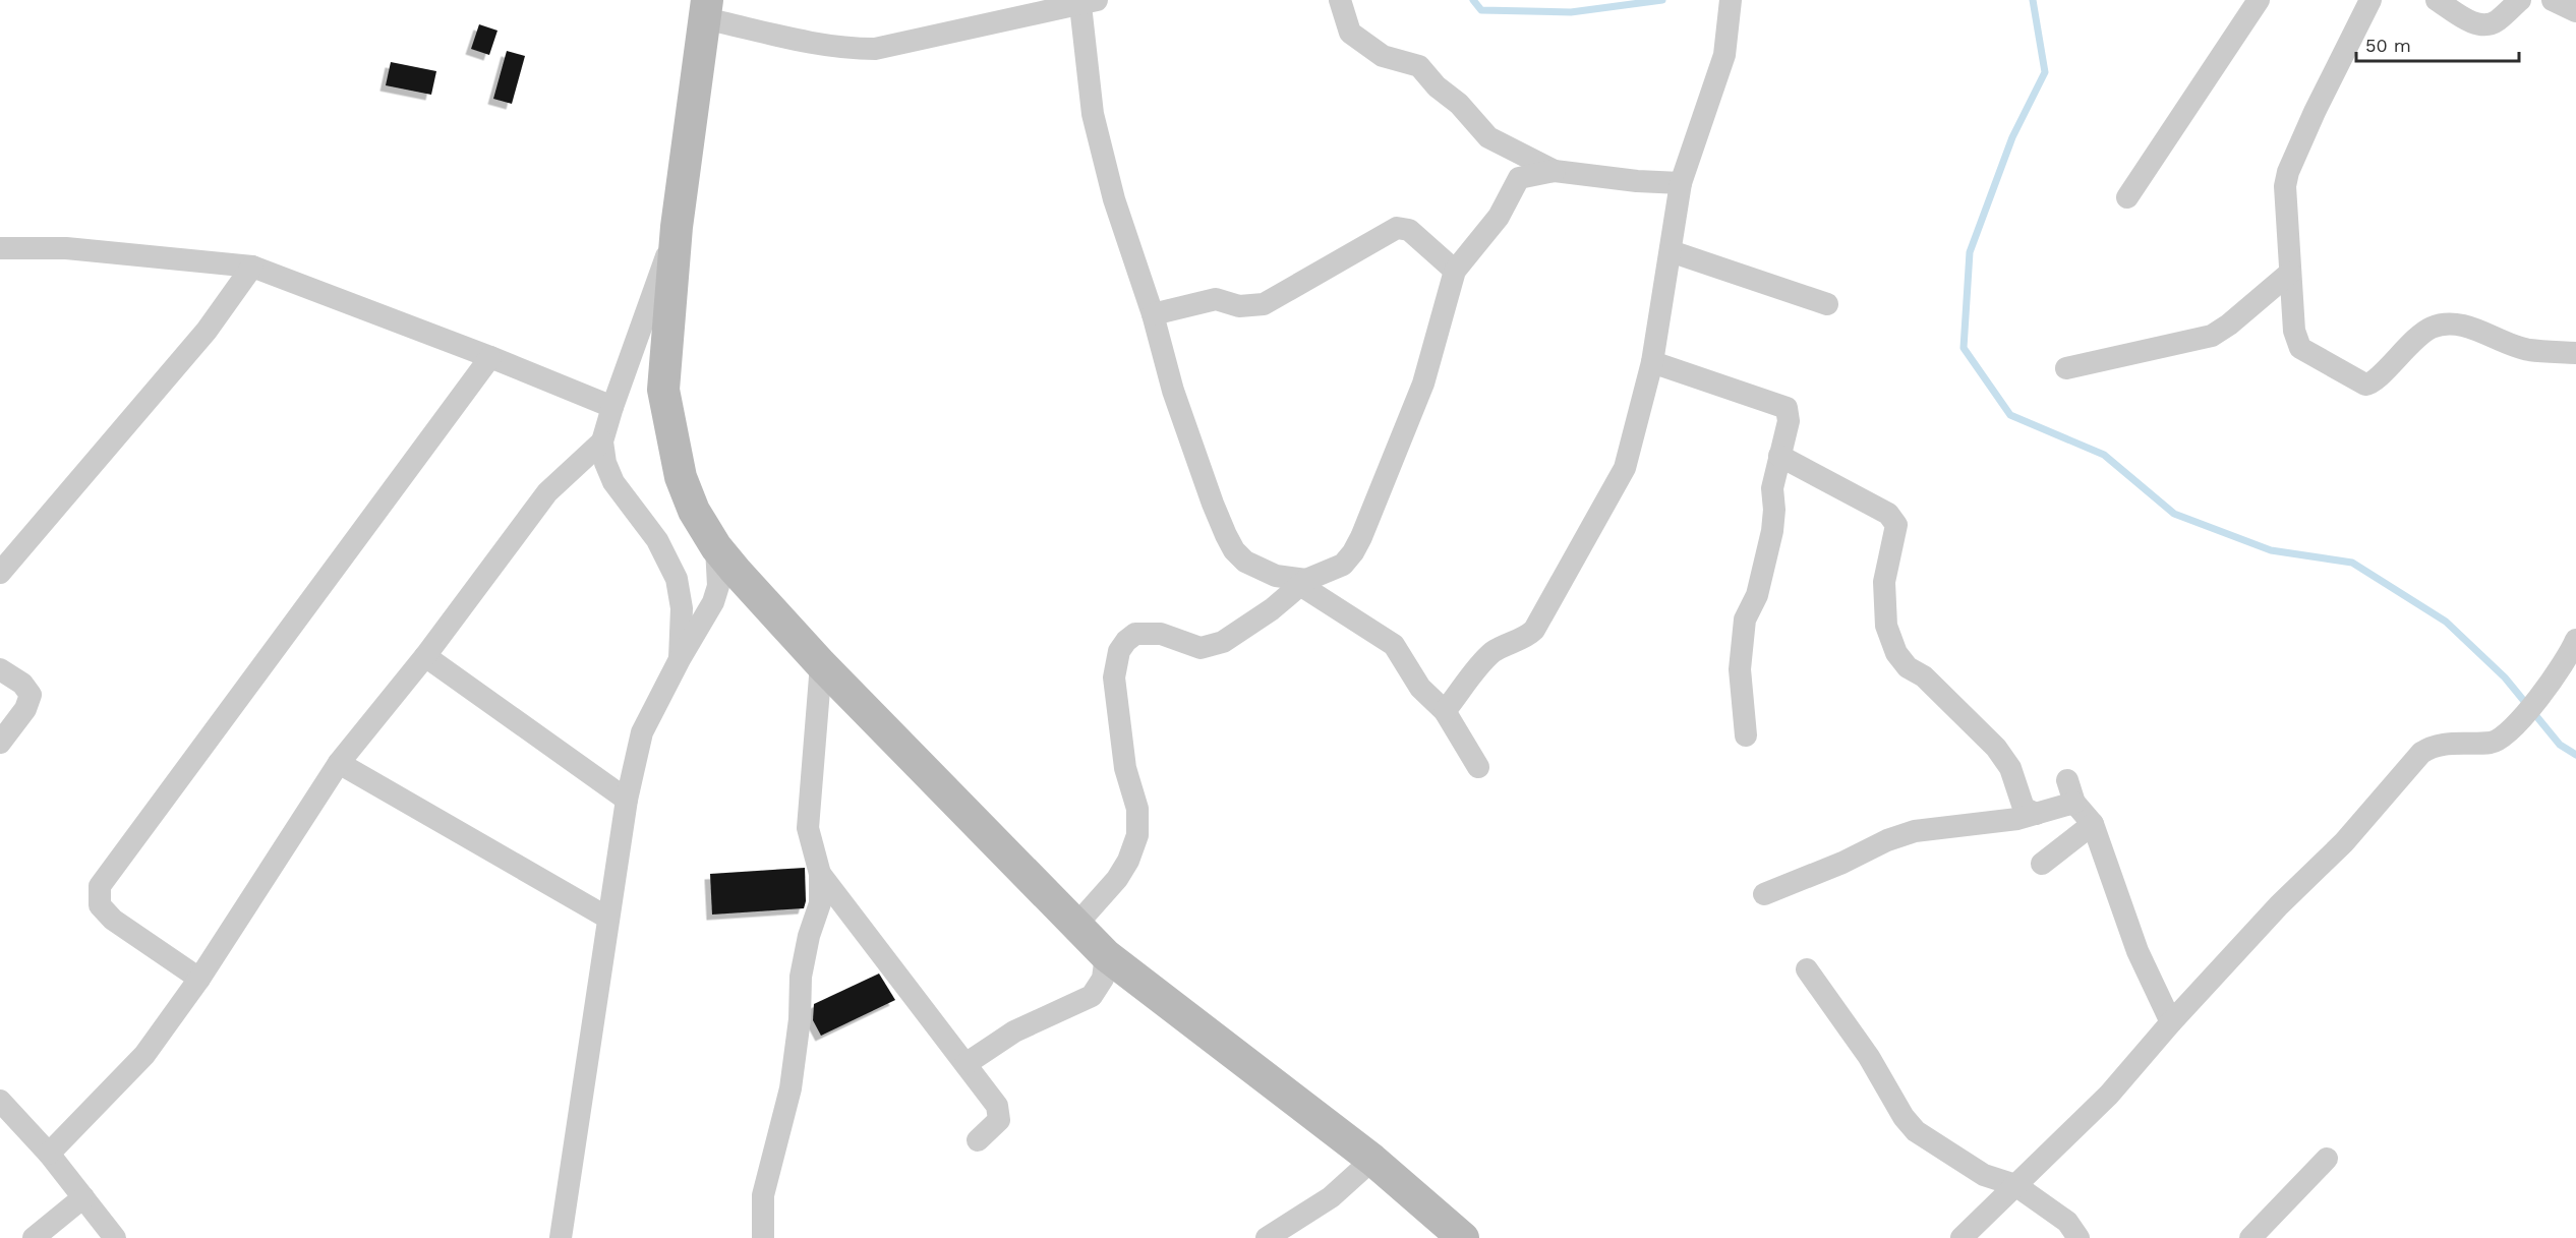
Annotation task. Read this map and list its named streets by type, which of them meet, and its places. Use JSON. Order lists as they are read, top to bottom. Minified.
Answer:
{"scale_bar":"50 m"}
